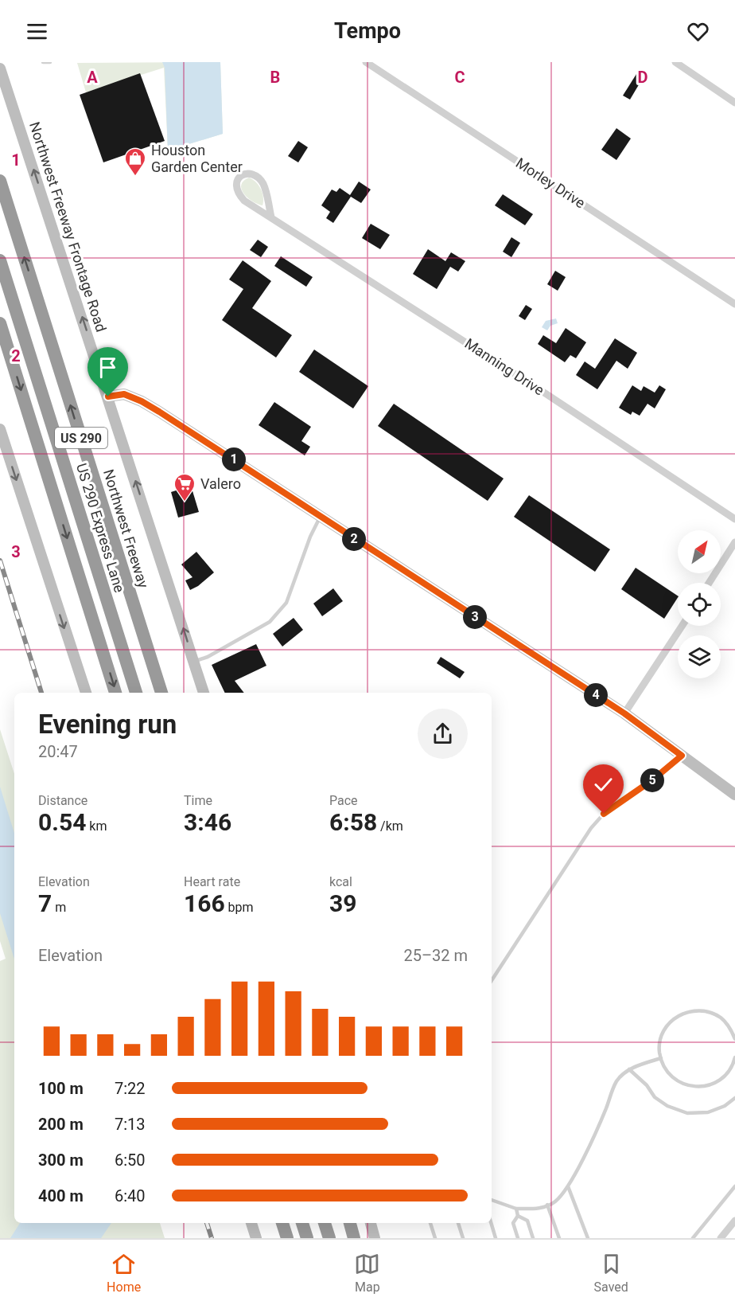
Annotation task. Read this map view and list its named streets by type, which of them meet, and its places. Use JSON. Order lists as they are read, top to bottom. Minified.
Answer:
{"streets":{"highway":["US 290","US 290 Express Lane","Northwest Freeway"],"main road":["Northwest Freeway Frontage Road"],"street":["Morley Drive","Manning Drive"]},"one_way":["Northwest Freeway Frontage Road"],"places":{"shop":["Houston Garden Center"],"supermarket":["Valero"]},"north":"top right","page":{"header":"Tempo","pins":["1","2","3","4","5"],"heading":["Evening run","20:47"],"stats":[["Distance","0.54 km"],["Time","3:46"],["Pace","6:58 /km"],["Elevation","7 m"],["Heart rate","166 bpm"],["kcal","39"]],"chart":["Elevation","25–32 m"],"list":[{"name":"100 m","note":"7:22"},{"name":"200 m","note":"7:13"},{"name":"300 m","note":"6:50"},{"name":"400 m","note":"6:40"}],"tabs":["Home","Map","Saved"]},"grid":{"columns":["A","B","C","D"],"rows":["1","2","3"]}}
